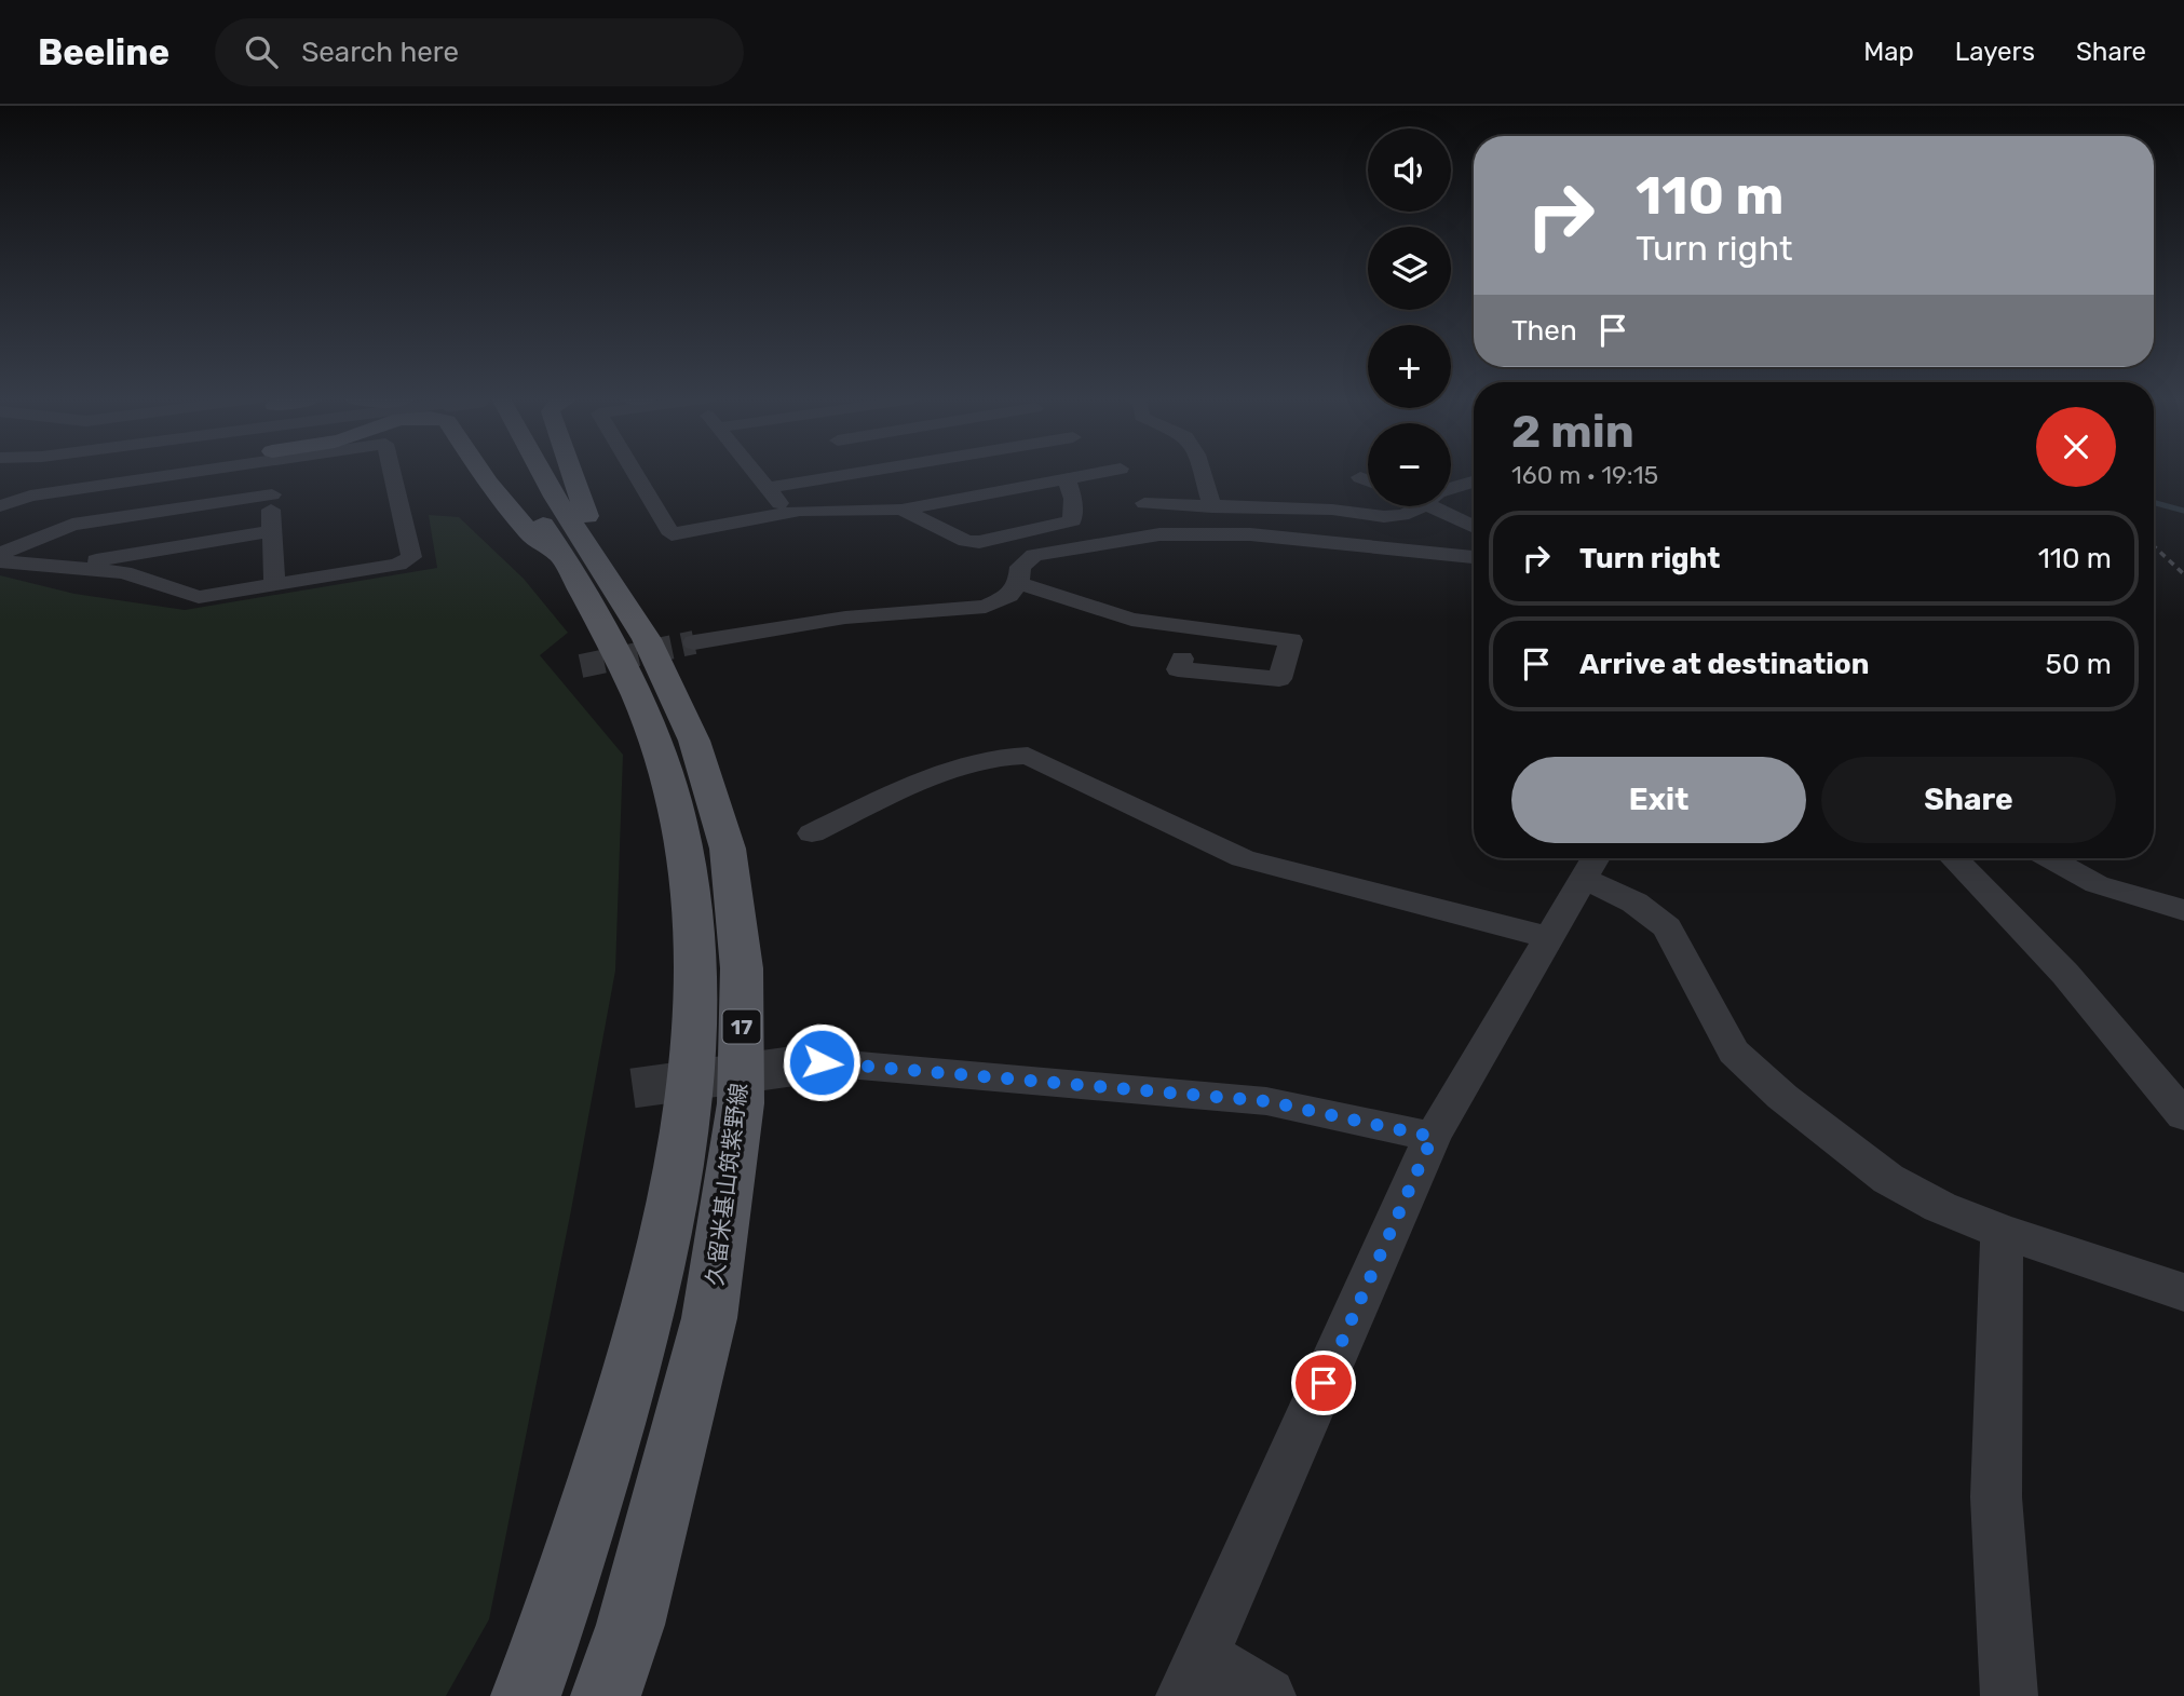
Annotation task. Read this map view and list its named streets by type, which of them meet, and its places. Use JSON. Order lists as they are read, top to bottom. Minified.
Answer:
{"streets":{"main road":["17","久留米基山筑紫野線"]},"page":{"header":"Beeline","search":"Search here","nav":["Map","Layers","Share"],"map_buttons":["+","−"],"turn":["110 m","Turn right"],"then":"Then","heading":["2 min","160 m · 19:15"],"list":[{"name":"Turn right","value":"110 m"},{"name":"Arrive at destination","value":"50 m"}],"buttons":["Exit","Share"]}}
